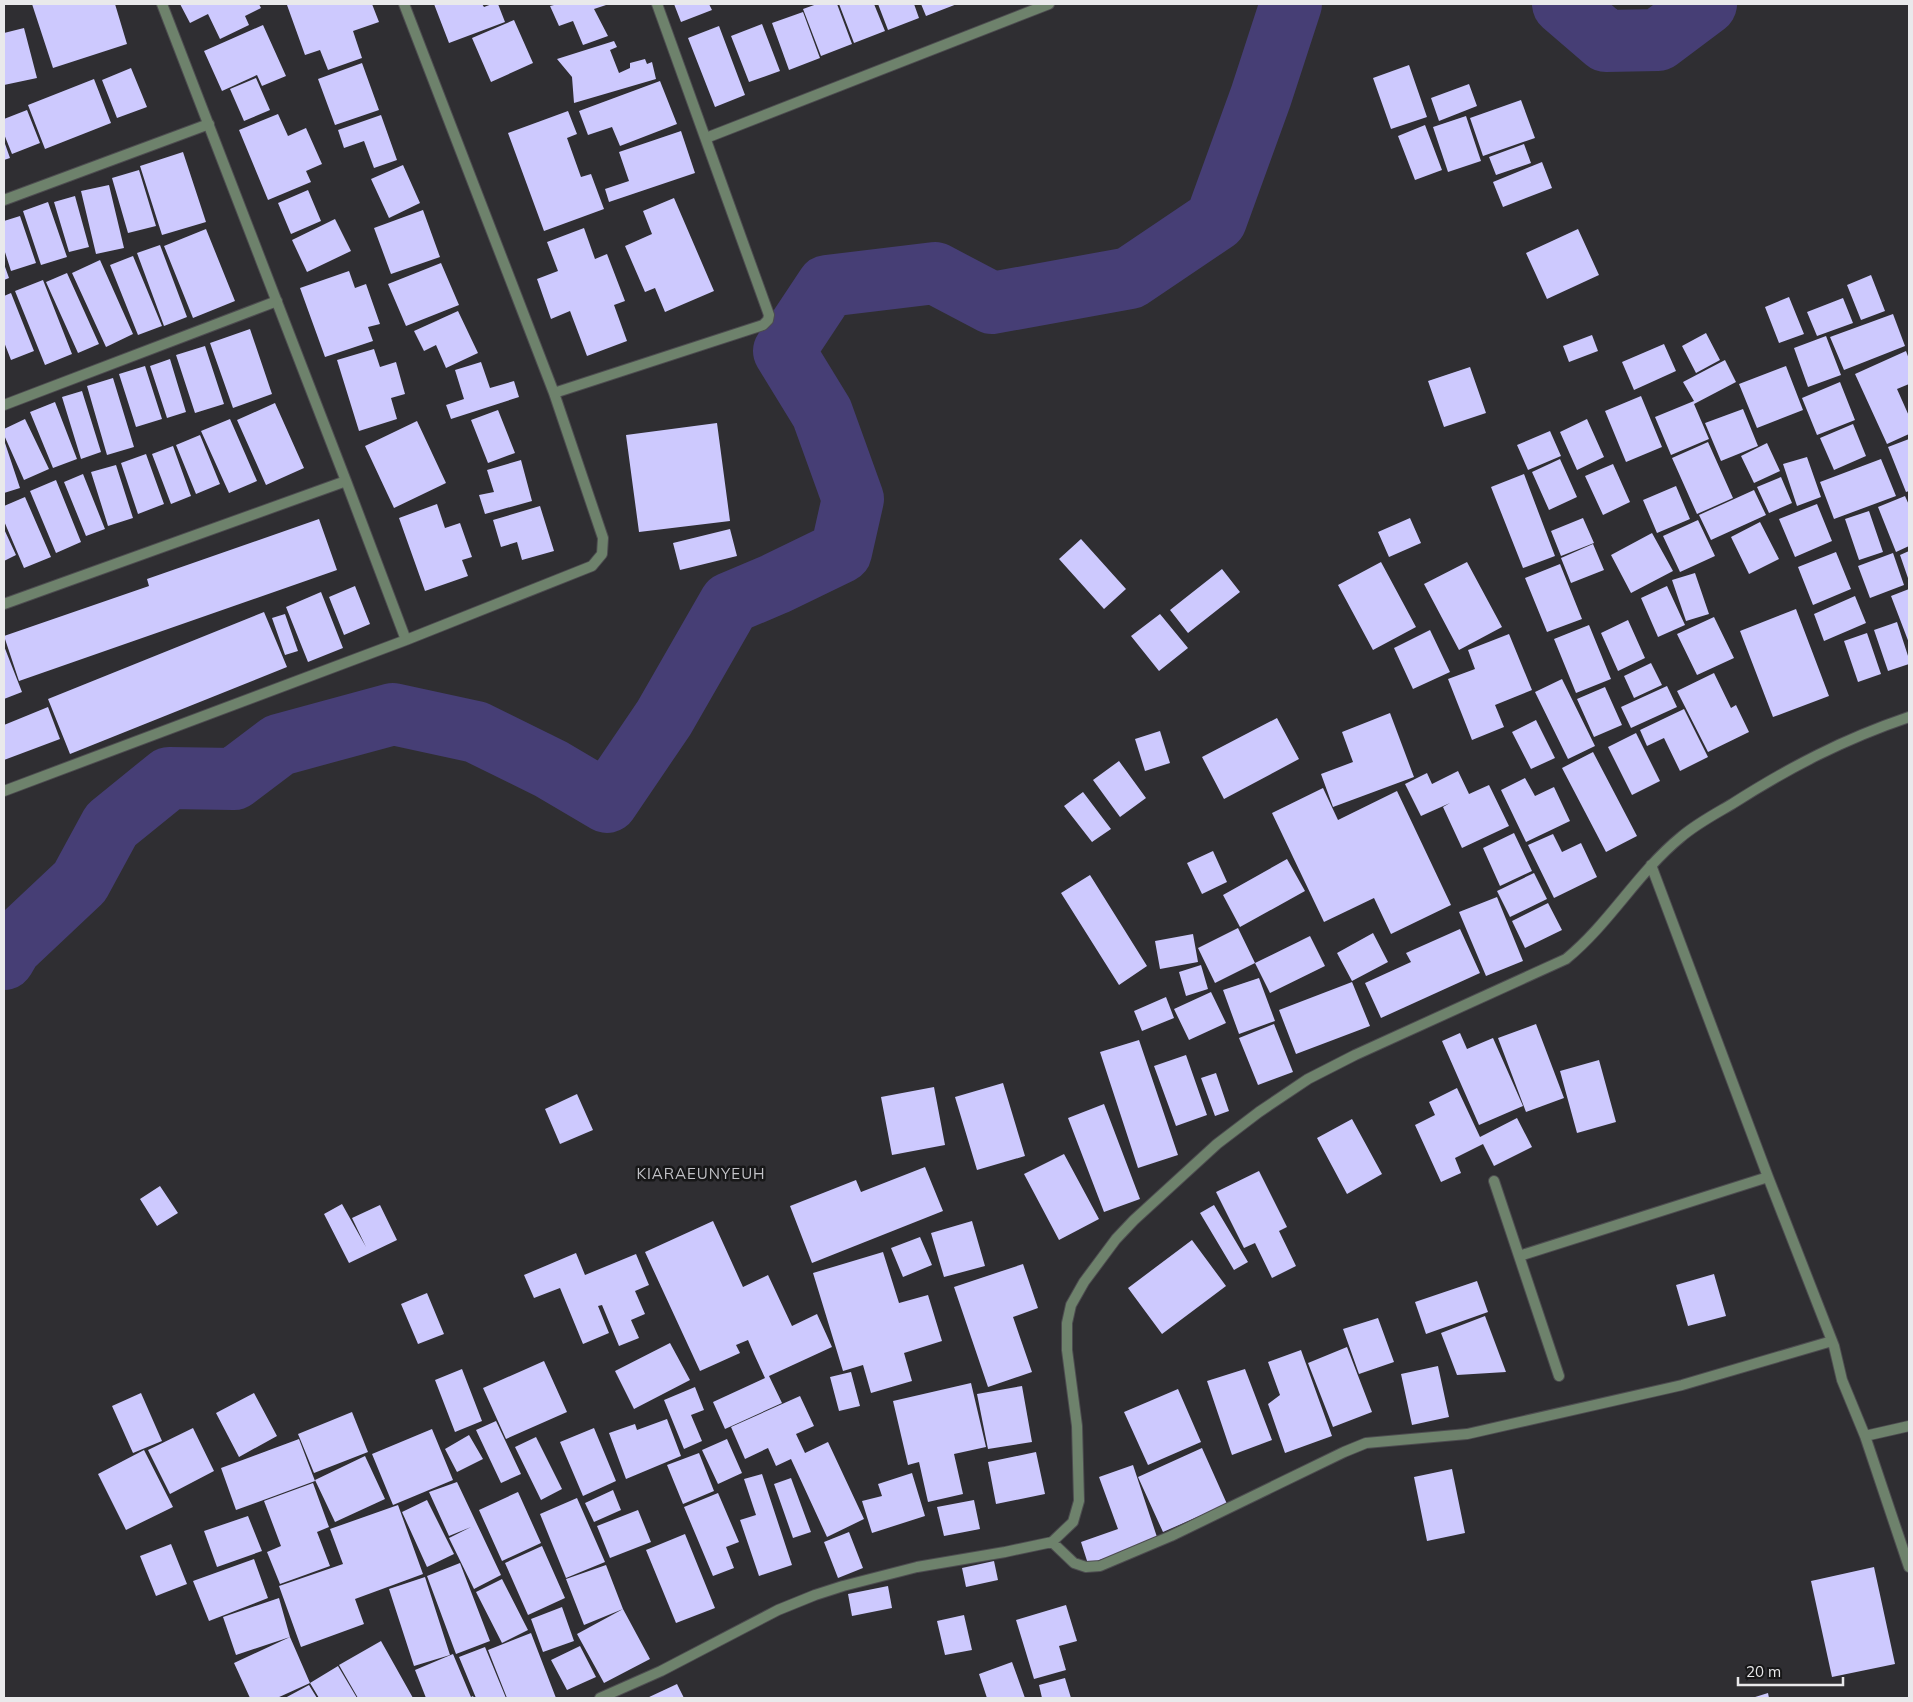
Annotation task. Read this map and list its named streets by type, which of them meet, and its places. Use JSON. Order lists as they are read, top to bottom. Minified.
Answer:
{"districts":["KIARAEUNYEUH"],"scale_bar":"20 m"}
